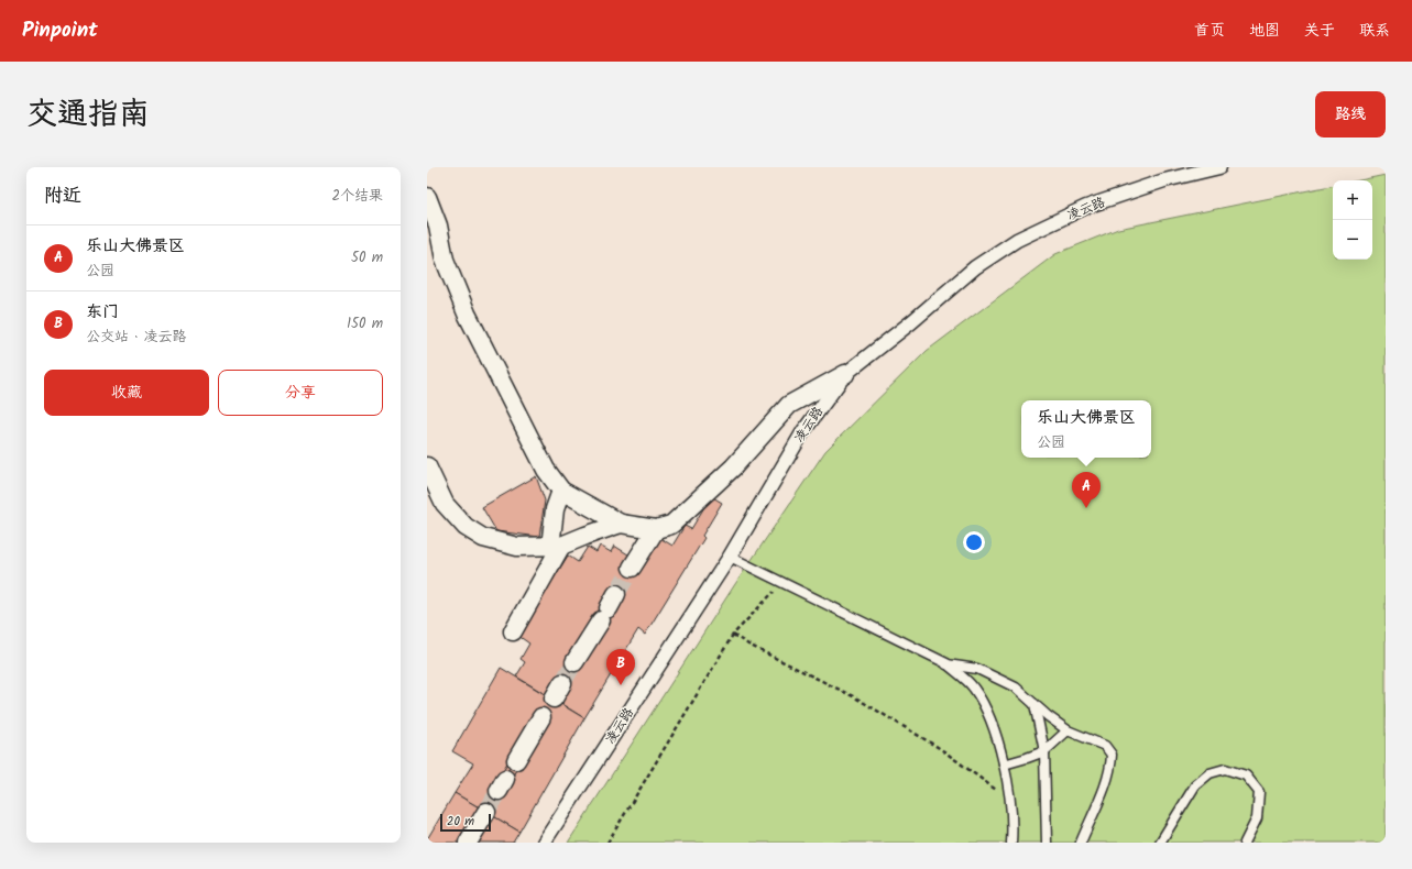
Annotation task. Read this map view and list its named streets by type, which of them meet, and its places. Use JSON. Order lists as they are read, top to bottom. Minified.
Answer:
{"streets":{"street":["凌云路"]},"scale_bar":"20 m","page":{"header":"Pinpoint","nav":["首页","地图","关于","联系"],"title":"交通指南","buttons":["路线",["收藏","分享"]],"heading":["附近","2个结果"],"map_buttons":["+","−"],"list":[{"mark":"A","name":"乐山大佛景区","note":"公园","value":"50 m"},{"mark":"B","name":"东门","note":"公交站 · 凌云路","value":"150 m"}],"popup":["乐山大佛景区","公园"],"pins":["A","B"],"scale":"20 m"}}
